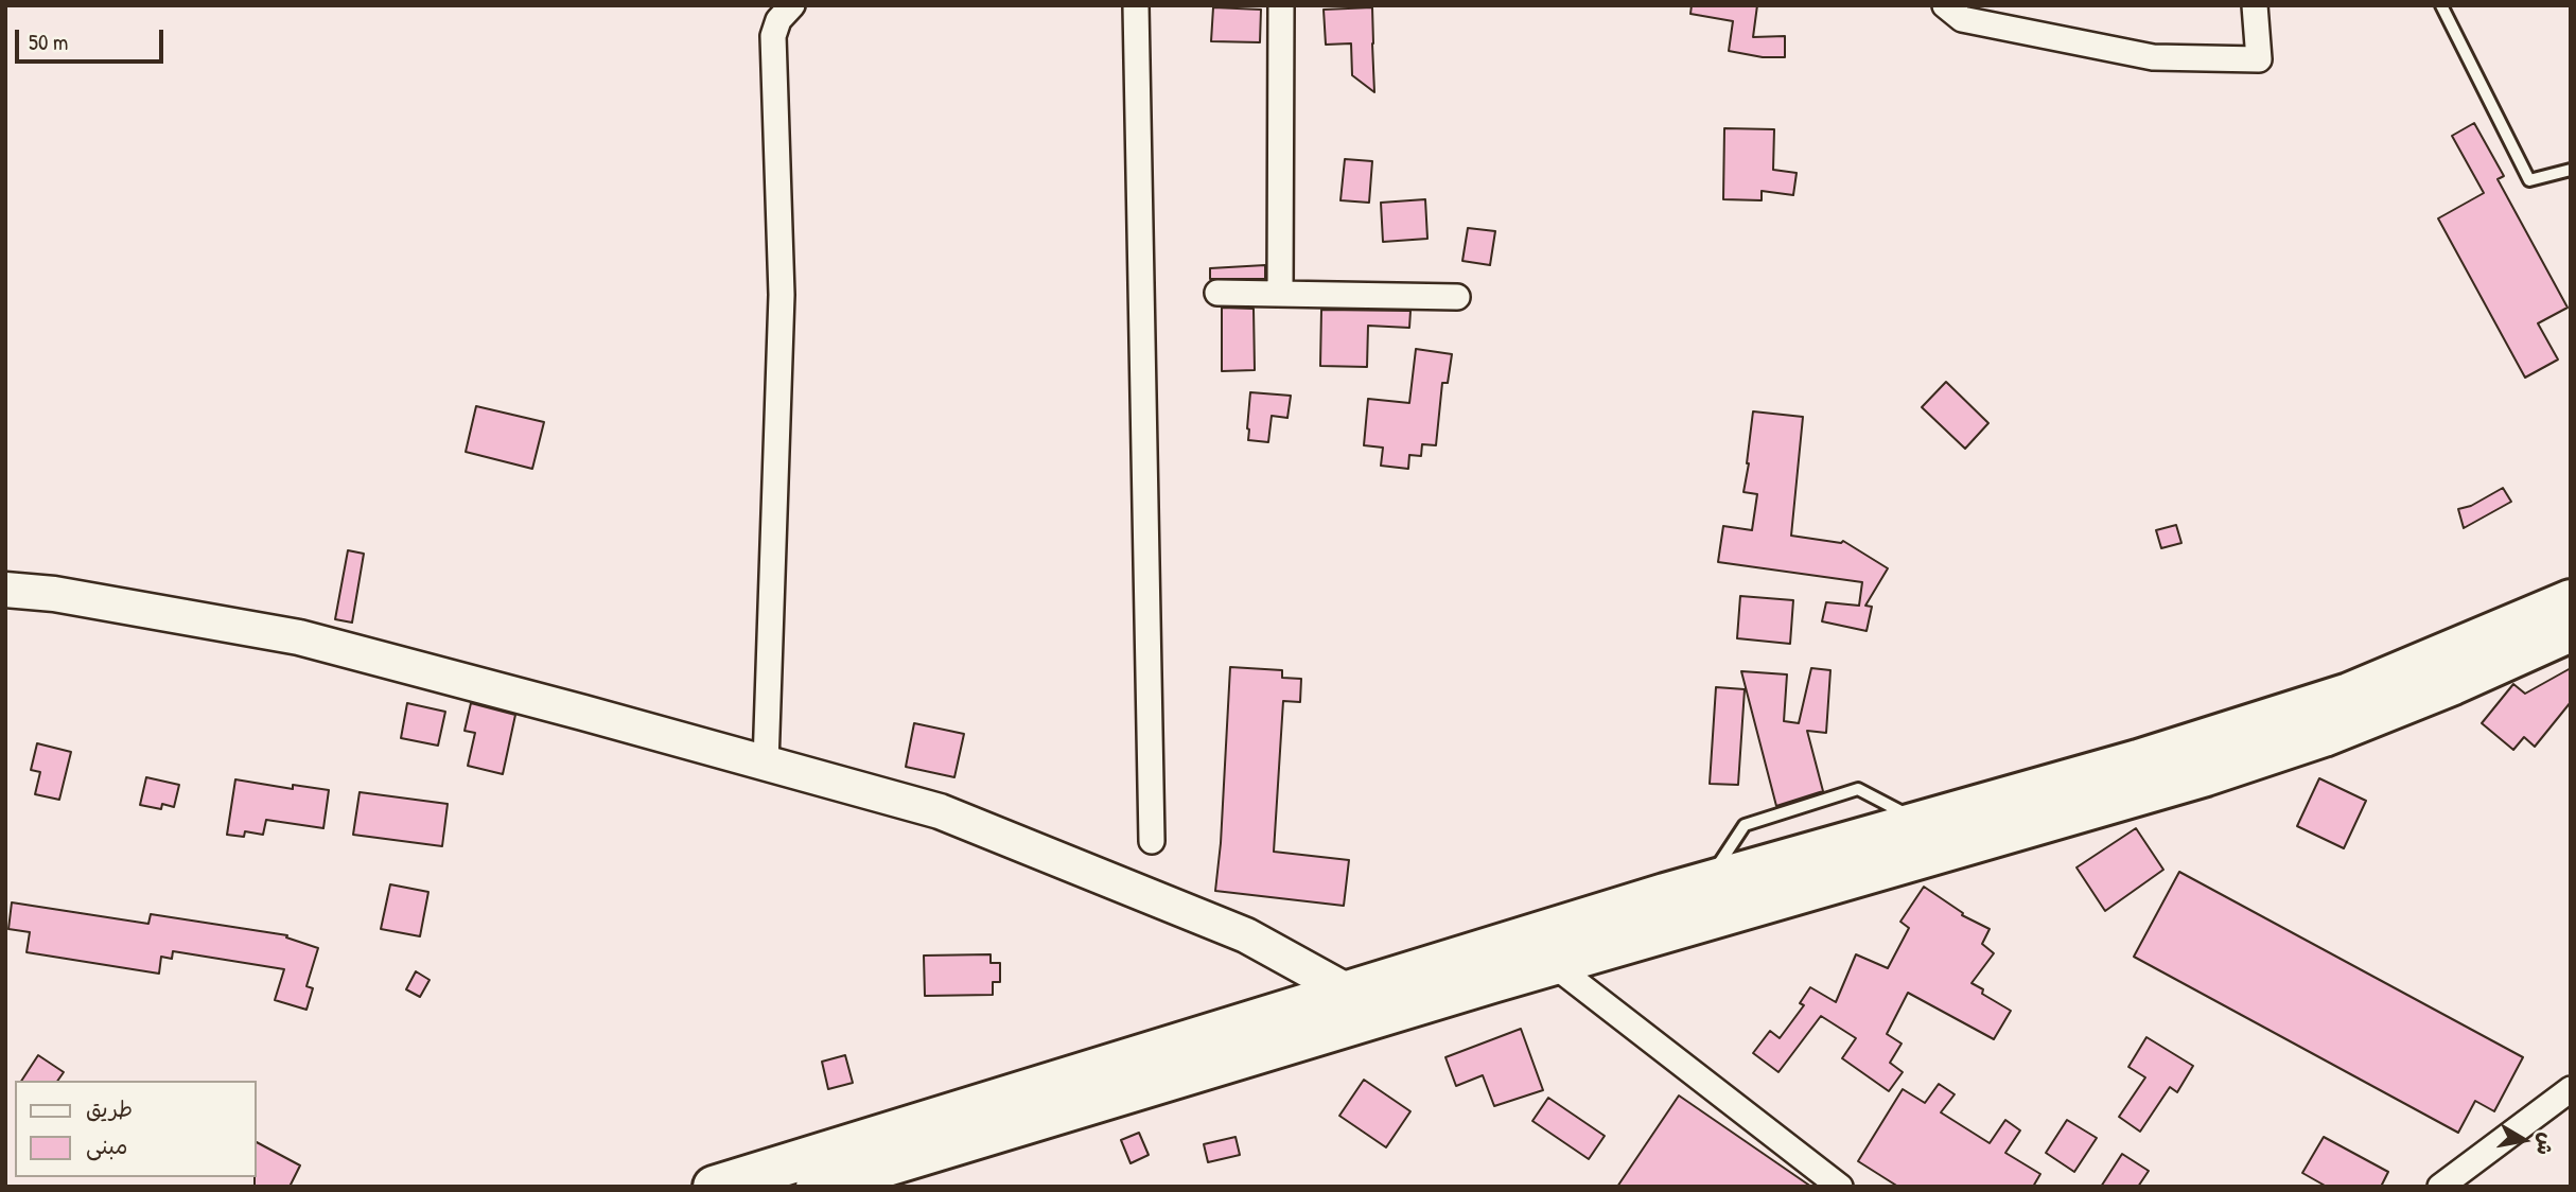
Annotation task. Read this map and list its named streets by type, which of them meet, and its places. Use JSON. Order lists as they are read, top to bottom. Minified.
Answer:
{"legend":["طريق","مبنى"],"scale_bar":"50 m","north":"right"}
